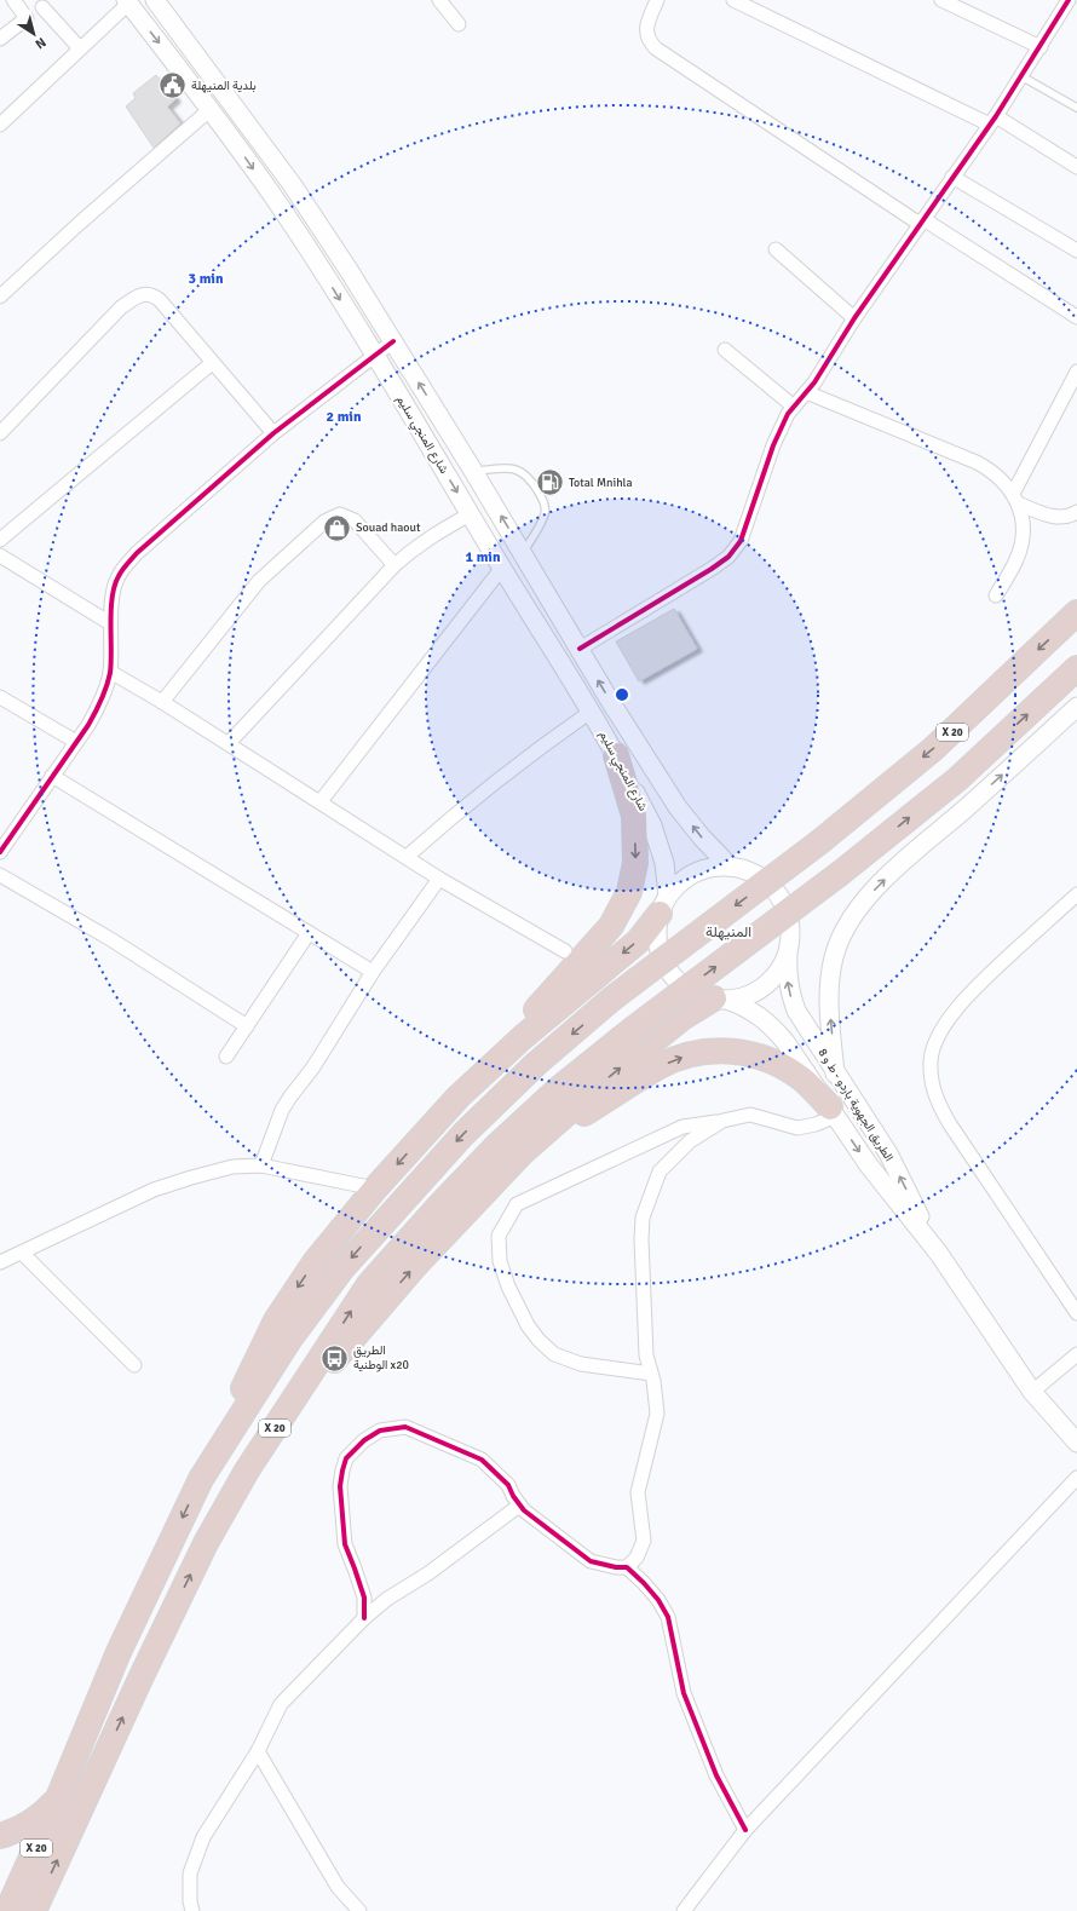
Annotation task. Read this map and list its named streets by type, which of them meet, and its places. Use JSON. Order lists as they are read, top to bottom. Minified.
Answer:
{"streets":{"highway":["X 20"],"main road":["شارع المنجي سليم","الطريق الجهوية باردو - ط و 8"]},"crossings":[["شارع المنجي سليم","X 20"],["شارع المنجي سليم","الطريق الجهوية باردو - ط و 8"],["X 20","الطريق الجهوية باردو - ط و 8"]],"districts":["المنيهلة"],"places":{"public building":["بلدية المنيهلة"],"fuel station":["Total Mnihla"],"shop":["Souad haout"],"bus stop":["الطريق الوطنية x20"]},"north":"bottom right","rings":["3 min","2 min","1 min"]}
